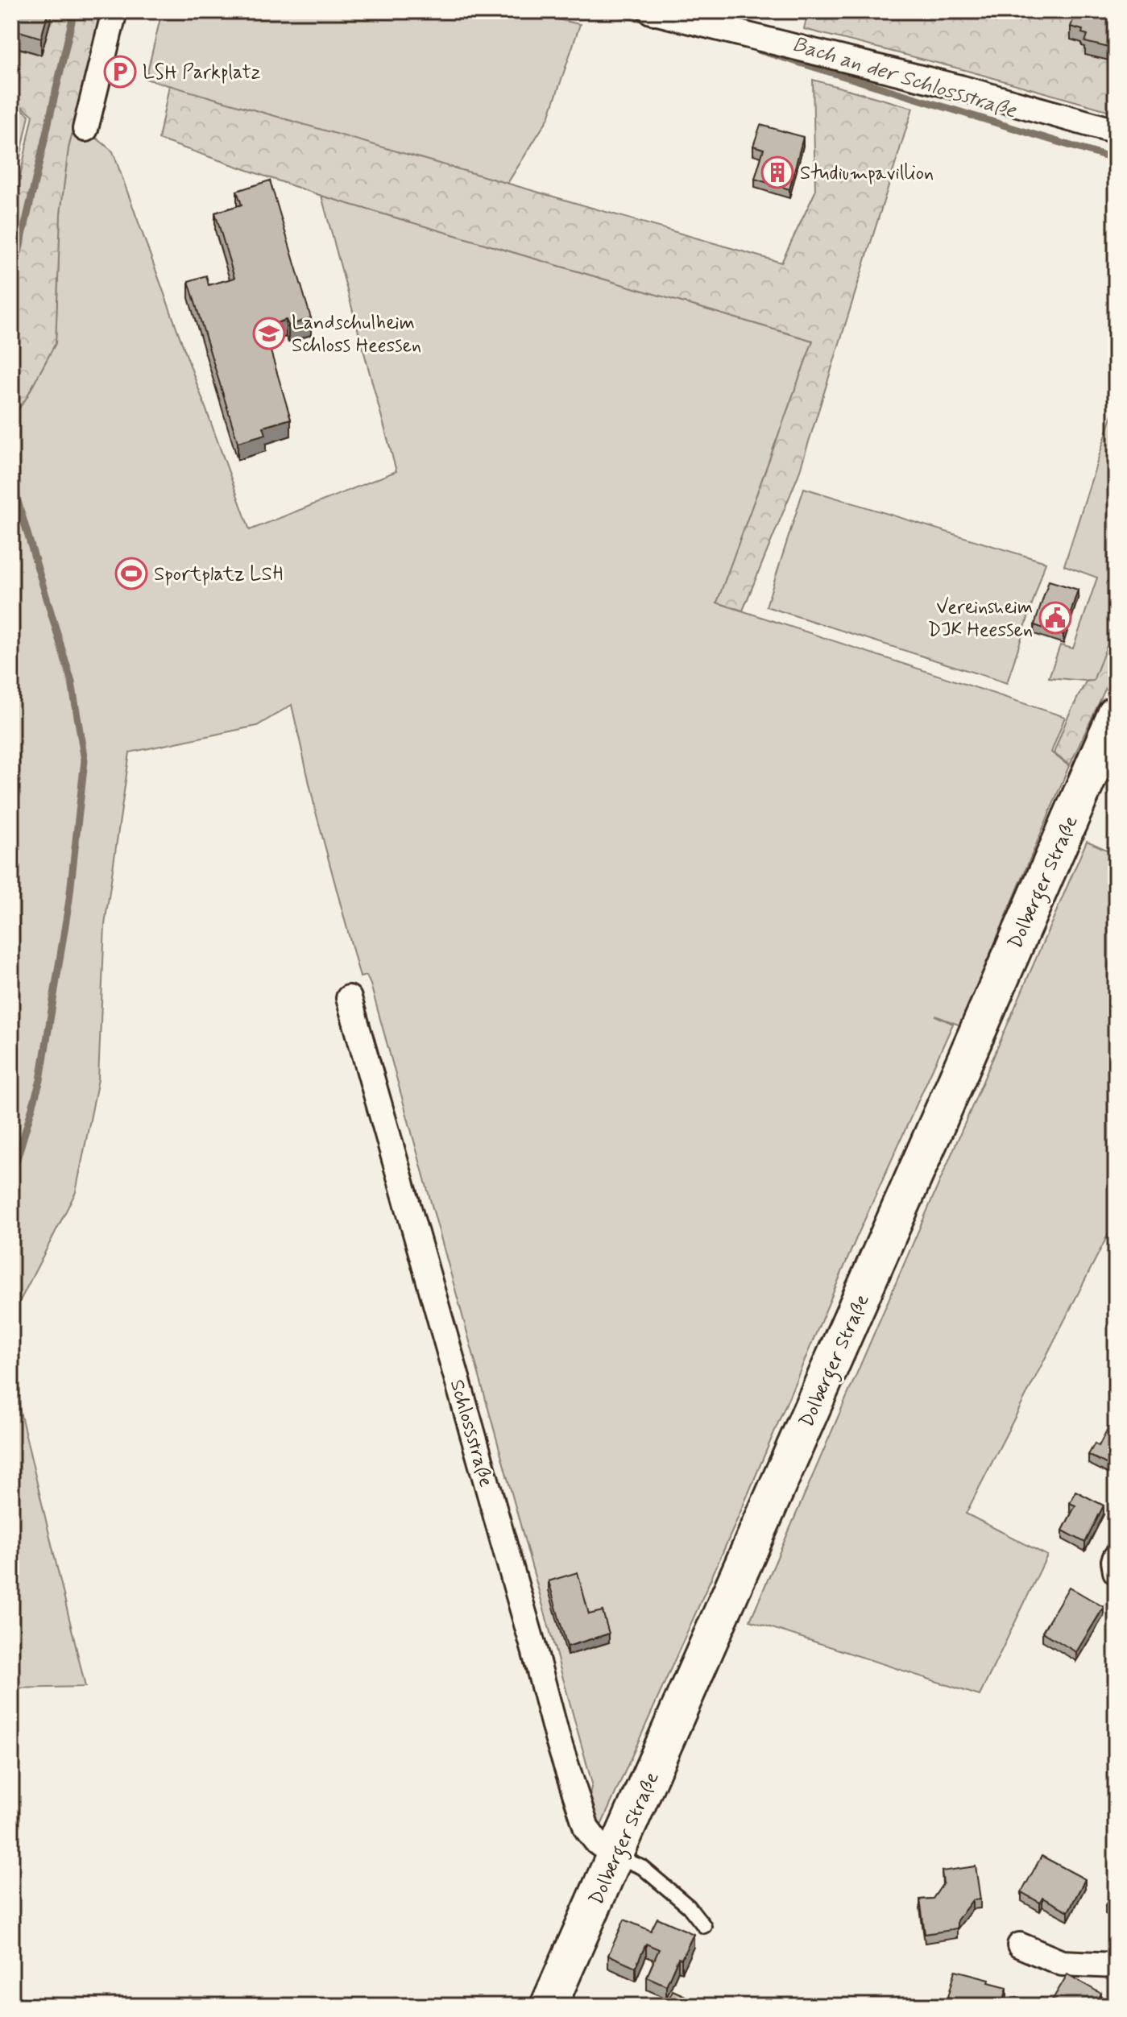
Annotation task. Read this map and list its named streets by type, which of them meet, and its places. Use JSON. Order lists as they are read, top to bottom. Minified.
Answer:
{"streets":{"main road":["Dolberger Straße"],"street":["Schlossstraße"]},"crossings":[["Dolberger Straße","Schlossstraße"]],"water":["Bach an der Schlossstraße"],"places":{"parking":["LSH Parkplatz"],"building":["Studiumpavillion"],"school or university":["Landschulheim Schloss Heessen"],"sports":["Sportplatz LSH"],"public building":["Vereinsheim DJK Heessen"]}}
